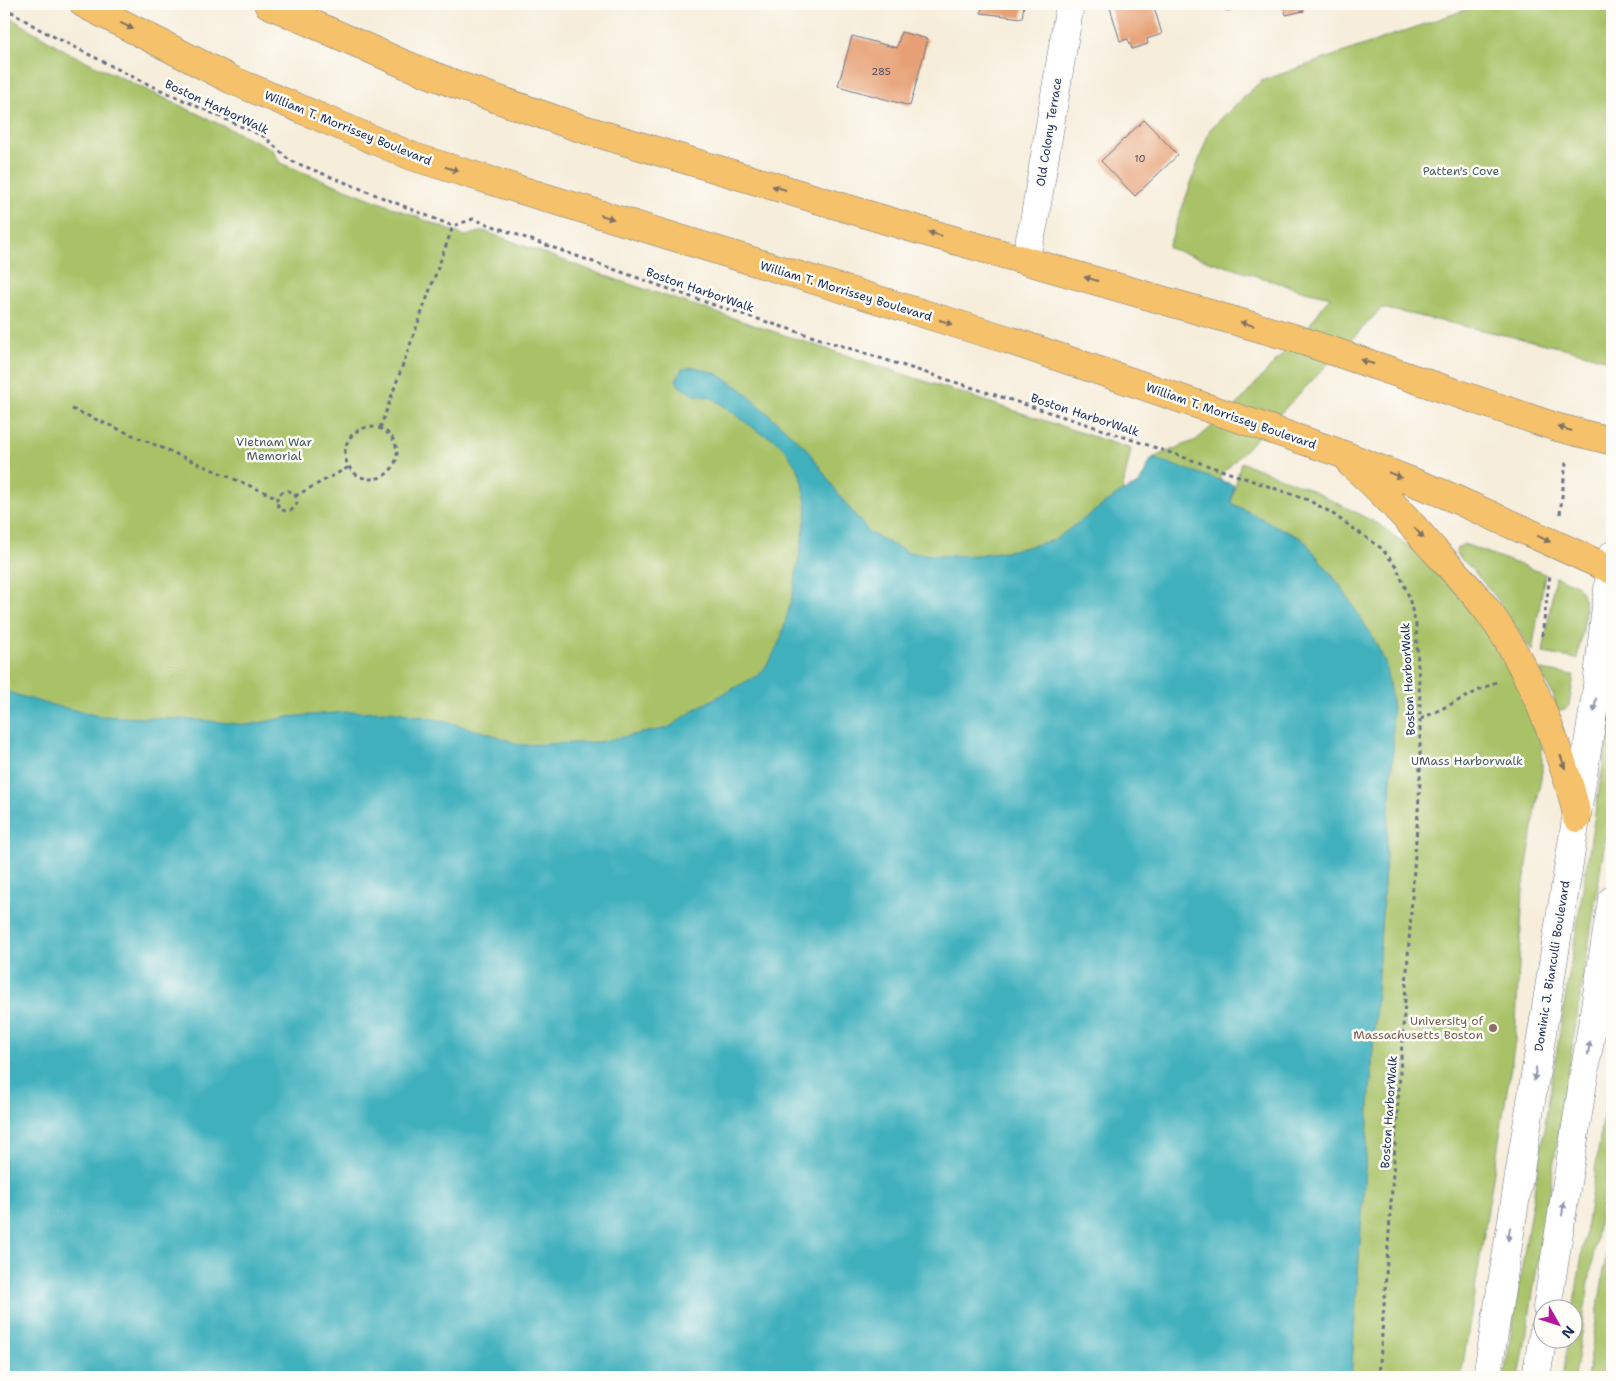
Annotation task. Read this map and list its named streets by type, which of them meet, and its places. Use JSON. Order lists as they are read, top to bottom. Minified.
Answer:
{"streets":{"main road":["William T. Morrissey Boulevard"],"street":["Old Colony Terrace","Dominic J. Bianculli Boulevard"],"path":["Boston HarborWalk"]},"crossings":[["William T. Morrissey Boulevard","Dominic J. Bianculli Boulevard"]],"parks":["Patten's Cove","Vietnam War Memorial","UMass Harborwalk"],"places":["University of Massachusetts Boston"],"house_numbers":["285","10"],"north":"bottom right"}
